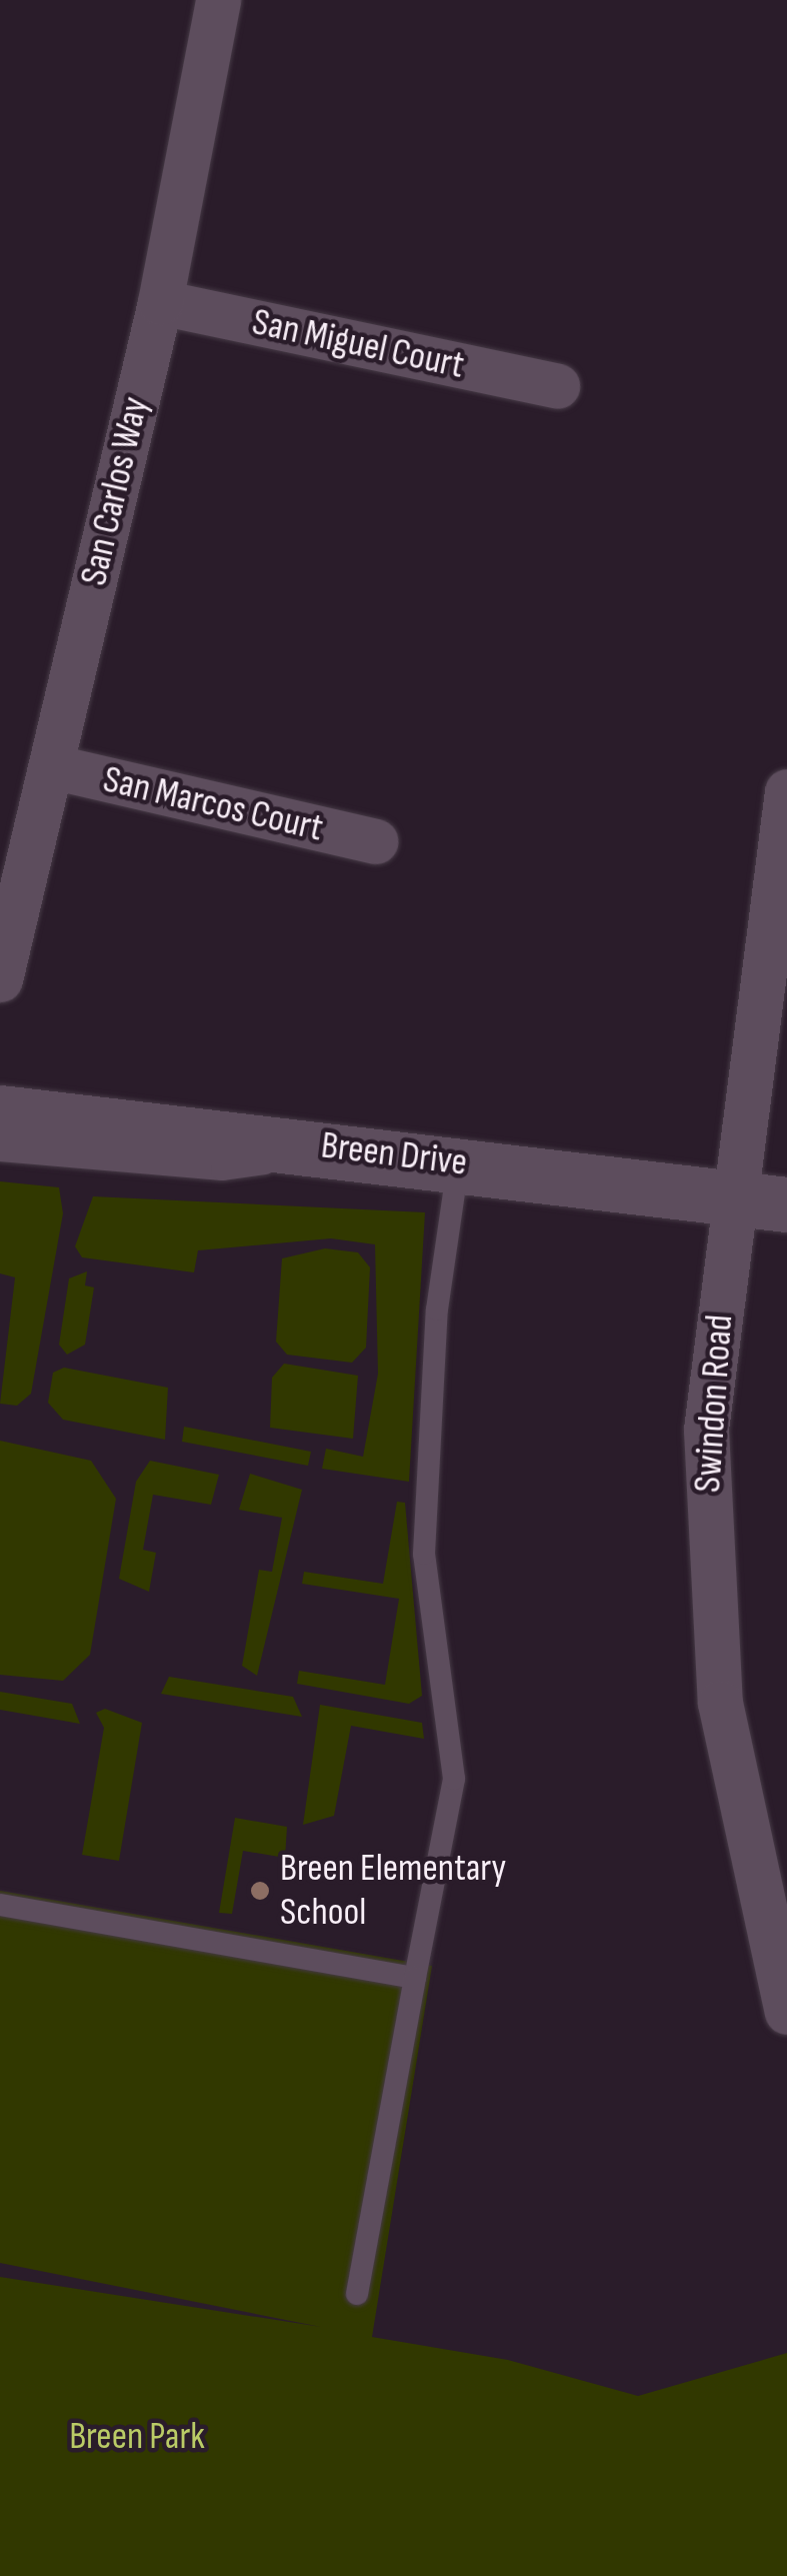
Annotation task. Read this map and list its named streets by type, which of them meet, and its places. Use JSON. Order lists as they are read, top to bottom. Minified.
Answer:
{"streets":{"street":["San Miguel Court","San Carlos Way","San Marcos Court","Breen Drive","Swindon Road"]},"crossings":[["San Miguel Court","San Carlos Way"],["San Carlos Way","San Marcos Court"],["Breen Drive","Swindon Road"]],"parks":["Breen Park"],"places":["Breen Elementary School"]}
